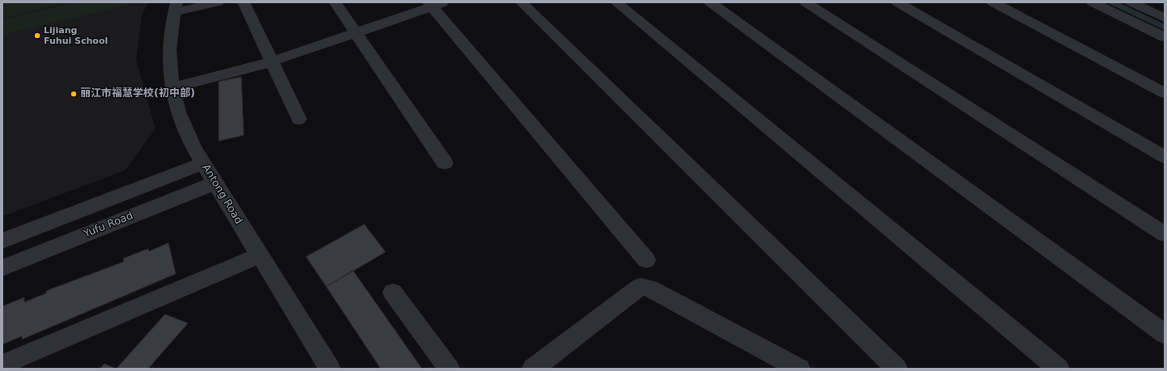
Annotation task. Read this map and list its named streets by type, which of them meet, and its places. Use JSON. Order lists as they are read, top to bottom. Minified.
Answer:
{"streets":{"street":["Antong Road","Yufu Road"]},"crossings":[["Antong Road","Yufu Road"]],"places":["Lijiang Fuhui School","丽江市福慧学校(初中部)"]}
